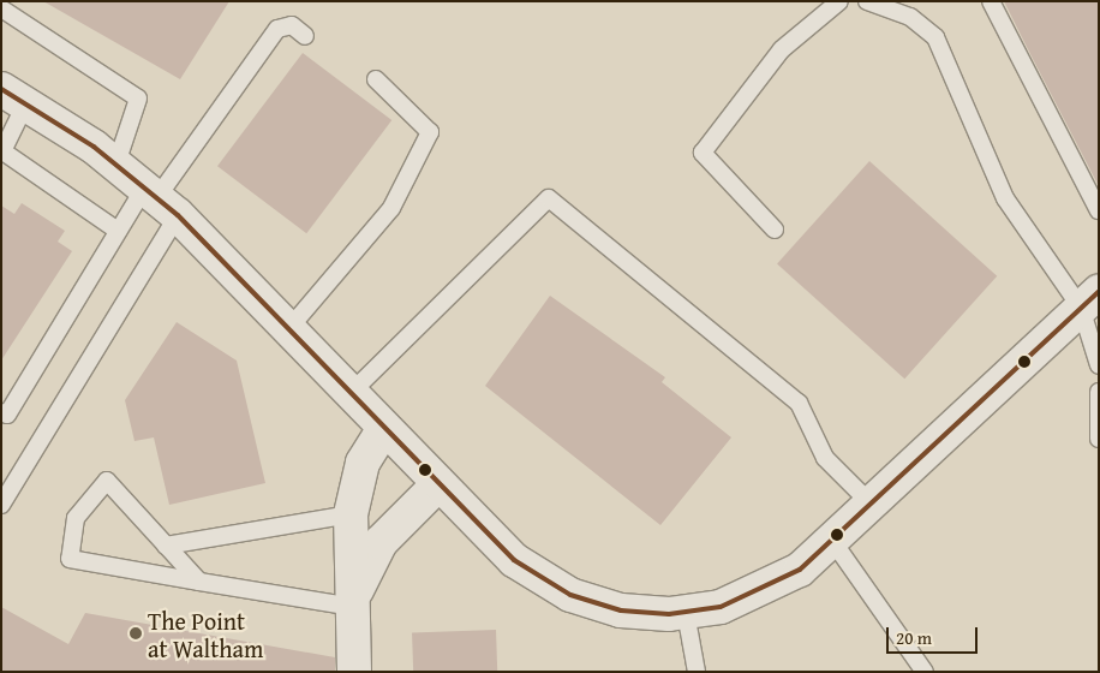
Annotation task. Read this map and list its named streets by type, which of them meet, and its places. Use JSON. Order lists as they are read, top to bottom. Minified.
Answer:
{"places":["The Point at Waltham"],"scale_bar":"20 m"}
